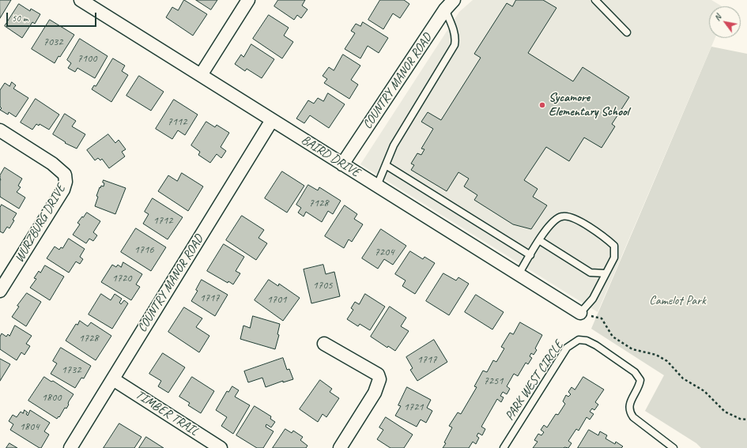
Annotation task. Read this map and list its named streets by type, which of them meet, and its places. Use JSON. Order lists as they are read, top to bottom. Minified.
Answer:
{"streets":{"street":["COUNTRY MANOR ROAD","BAIRD DRIVE","WURZBURG DRIVE","TIMBER TRAIL"],"lane":["PARK WEST CIRCLE"]},"crossings":[["COUNTRY MANOR ROAD","BAIRD DRIVE"],["COUNTRY MANOR ROAD","TIMBER TRAIL"]],"parks":["Camelot Park"],"places":["Sycamore Elementary School"],"house_numbers":["7032","7100","7112","7128","1712","1716","7204","1720","1705","1717","1701","1728","1717","1732","7251","1800","1721","1804"],"scale_bar":"50 m","north":"top left"}
